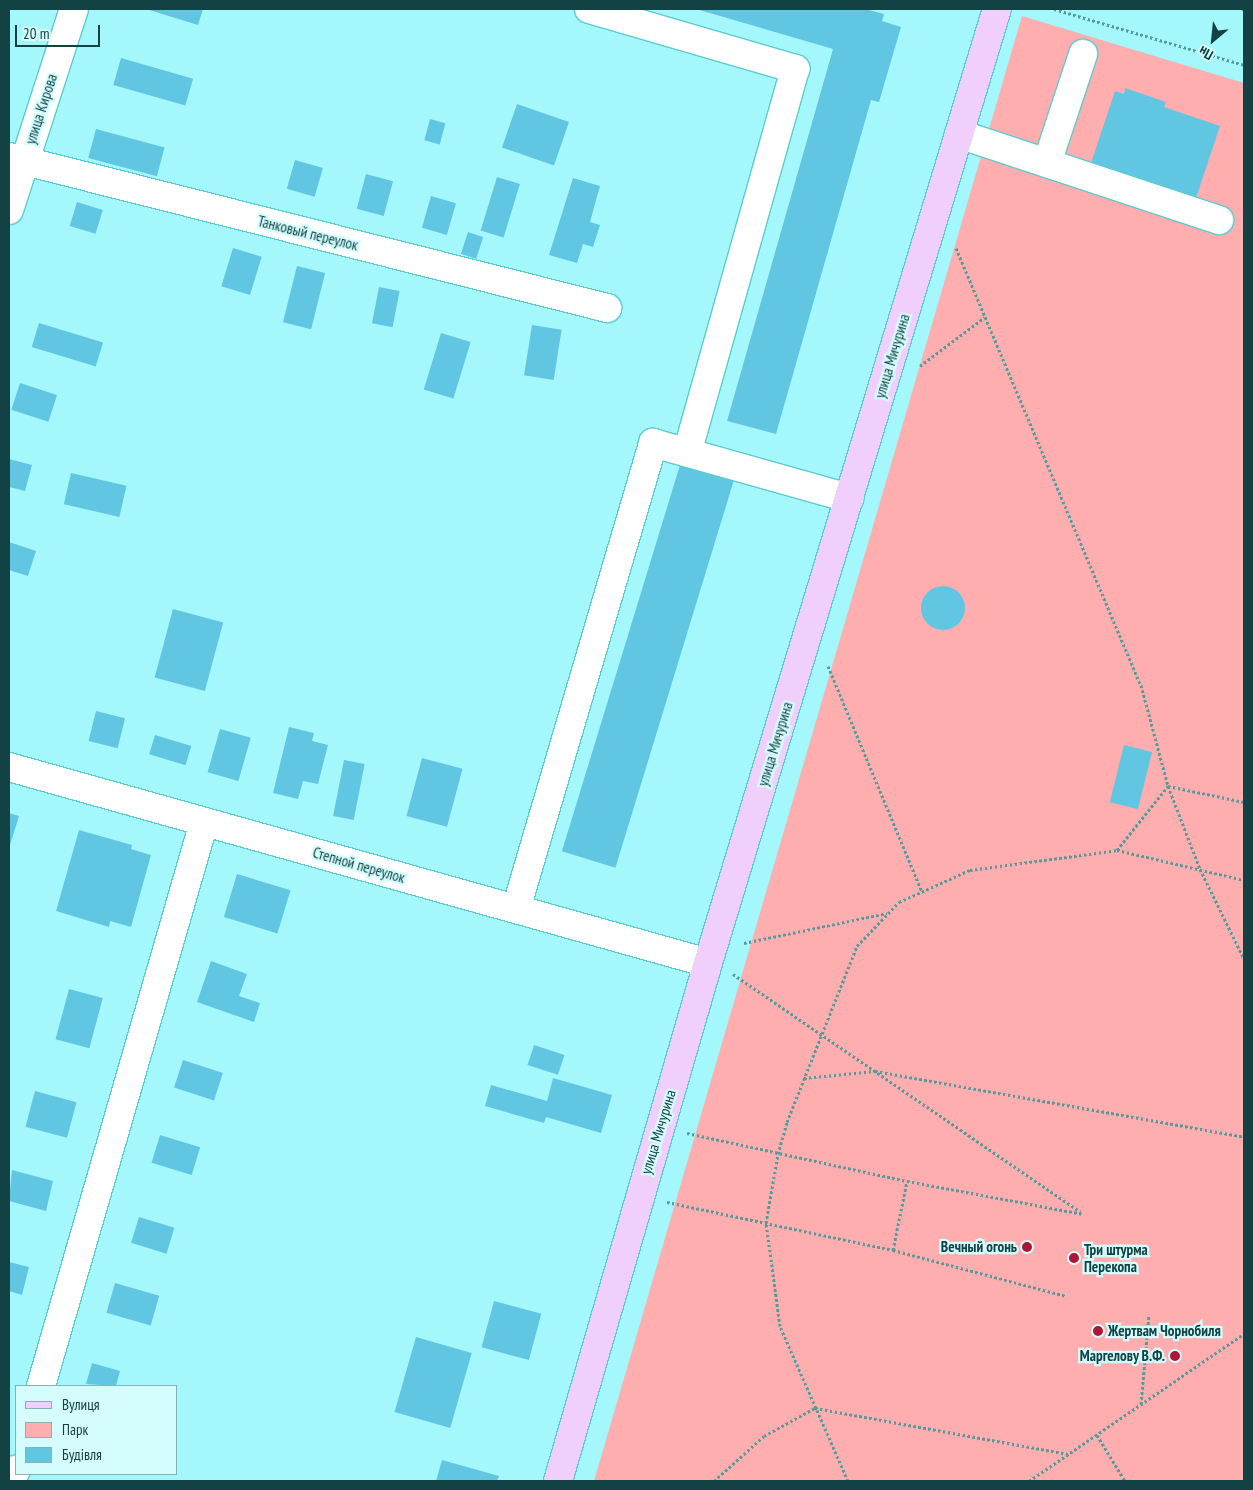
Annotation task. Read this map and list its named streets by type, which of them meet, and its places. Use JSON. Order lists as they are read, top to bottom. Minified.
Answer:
{"streets":{"main road":["улица Мичурина"],"street":["улица Кирова","Танковый переулок","Степной переулок"]},"crossings":[["улица Кирова","Танковый переулок"],["улица Мичурина","Степной переулок"]],"places":["Вечный огонь","Три штурма Перекопа","Жертвам Чорнобиля","Маргелову В.Ф."],"legend":["Вулиця","Парк","Будівля"],"scale_bar":"20 m","north":"bottom left"}
